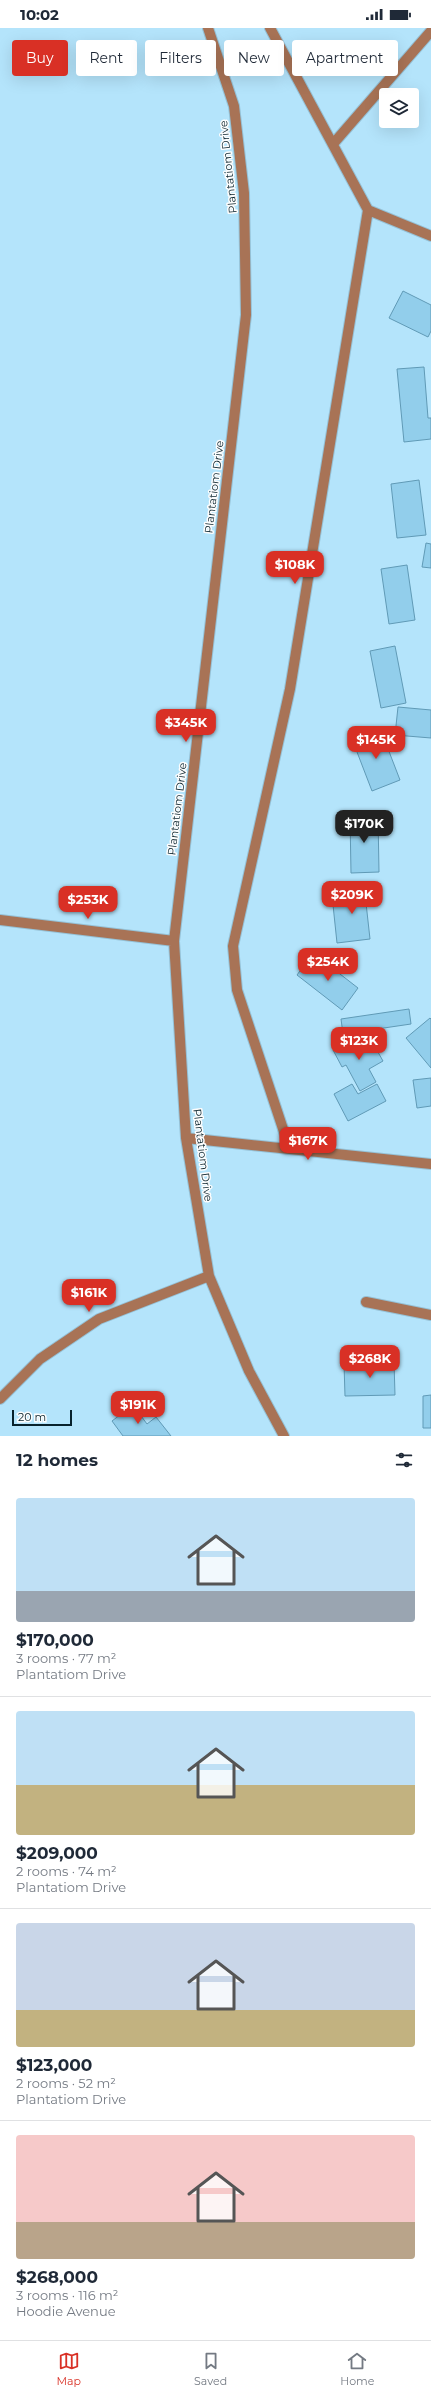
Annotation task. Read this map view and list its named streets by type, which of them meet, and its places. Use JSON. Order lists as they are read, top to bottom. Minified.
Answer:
{"streets":{"street":["Plantatiom Drive"]},"scale_bar":"20 m","page":{"status":"10:02","chip":["Buy","Rent","Filters","New","Apartment"],"price":["$108K","$345K","$145K","$170K","$209K","$253K","$254K","$123K","$167K","$161K","$268K","$191K"],"scale":"20 m","heading":"12 homes","list":[{"name":"$170,000","note":"3 rooms · 77 m² · Plantatiom Drive"},{"name":"$209,000","note":"2 rooms · 74 m² · Plantatiom Drive"},{"name":"$123,000","note":"2 rooms · 52 m² · Plantatiom Drive"},{"name":"$268,000","note":"3 rooms · 116 m² · Hoodie Avenue"}],"tabs":["Map","Saved","Home"]}}
